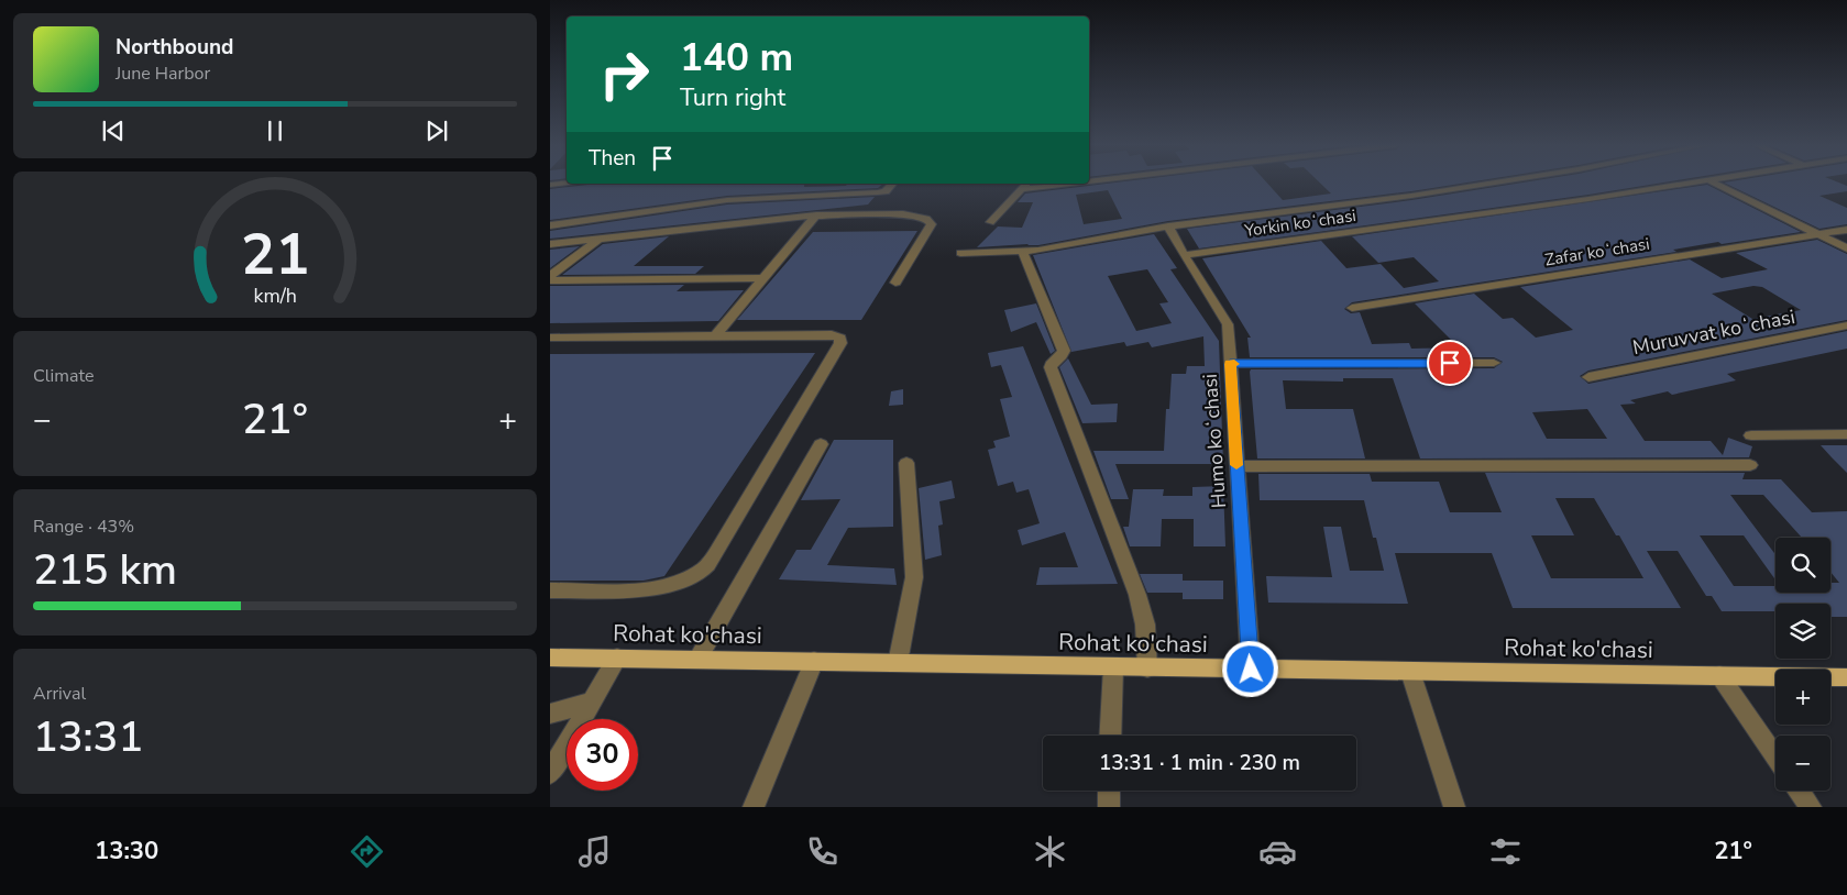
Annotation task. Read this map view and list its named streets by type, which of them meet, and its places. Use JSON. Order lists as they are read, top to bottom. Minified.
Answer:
{"streets":{"main road":["Rohat ko'chasi"],"street":["Yorkin koʻchasi","Zafar koʻchasi","Muruvvat koʻchasi","Humo koʻchasi"]},"crossings":[["Yorkin koʻchasi","Humo koʻchasi"],["Humo koʻchasi","Rohat ko'chasi"]],"page":{"turn":["140 m","Turn right"],"song":["Northbound","June Harbor"],"then":"Then","tile":["Climate",["Range · 43%","215 km"],["Arrival","13:31"]],"heat":["−","21°","+"],"map_buttons":["+","−"],"limit":"30","trip":"13:31 · 1 min · 230 m","tabs":["13:30","21°"],"gauge":["21","km/h"]}}
